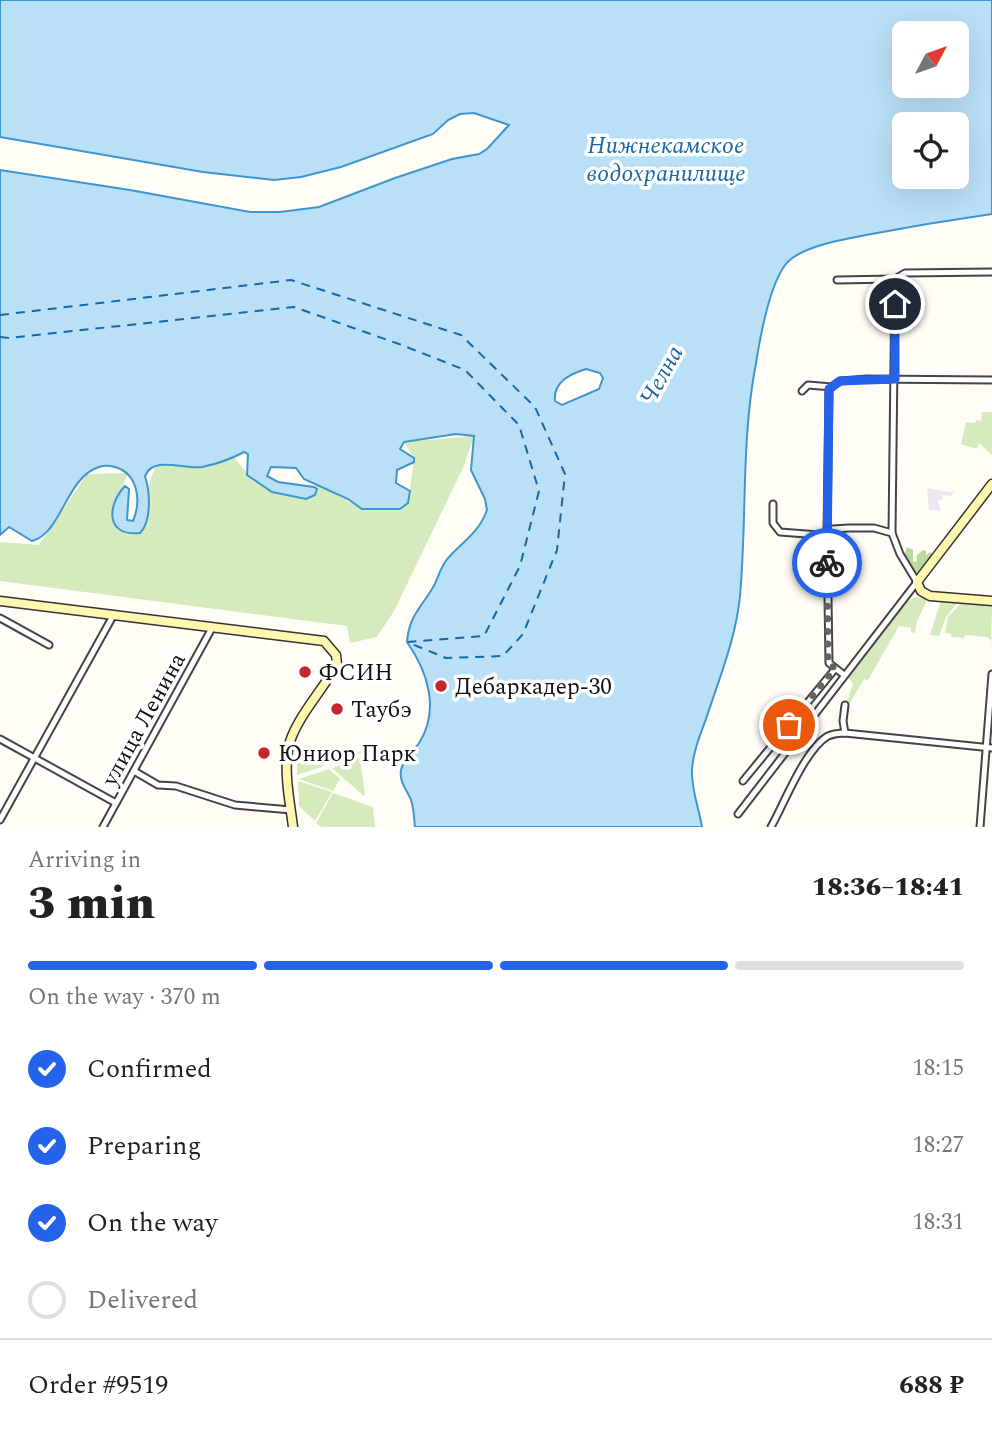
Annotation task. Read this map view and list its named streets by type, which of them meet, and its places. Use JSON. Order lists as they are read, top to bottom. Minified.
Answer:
{"streets":{"street":["улица Ленина"]},"water":["Нижнекамское водохранилище","Челна"],"places":["ФСИН","Дебаркадер-30","Таубэ","Юниор Парк"],"north":"top right","page":{"heading":["3 min","Arriving in","18:36–18:41"],"panel":["Order #9519","688 ₽"],"bar":"On the way · 370 m","list":[["Confirmed","18:15"],["Preparing","18:27"],["On the way","18:31"],"Delivered"]}}
